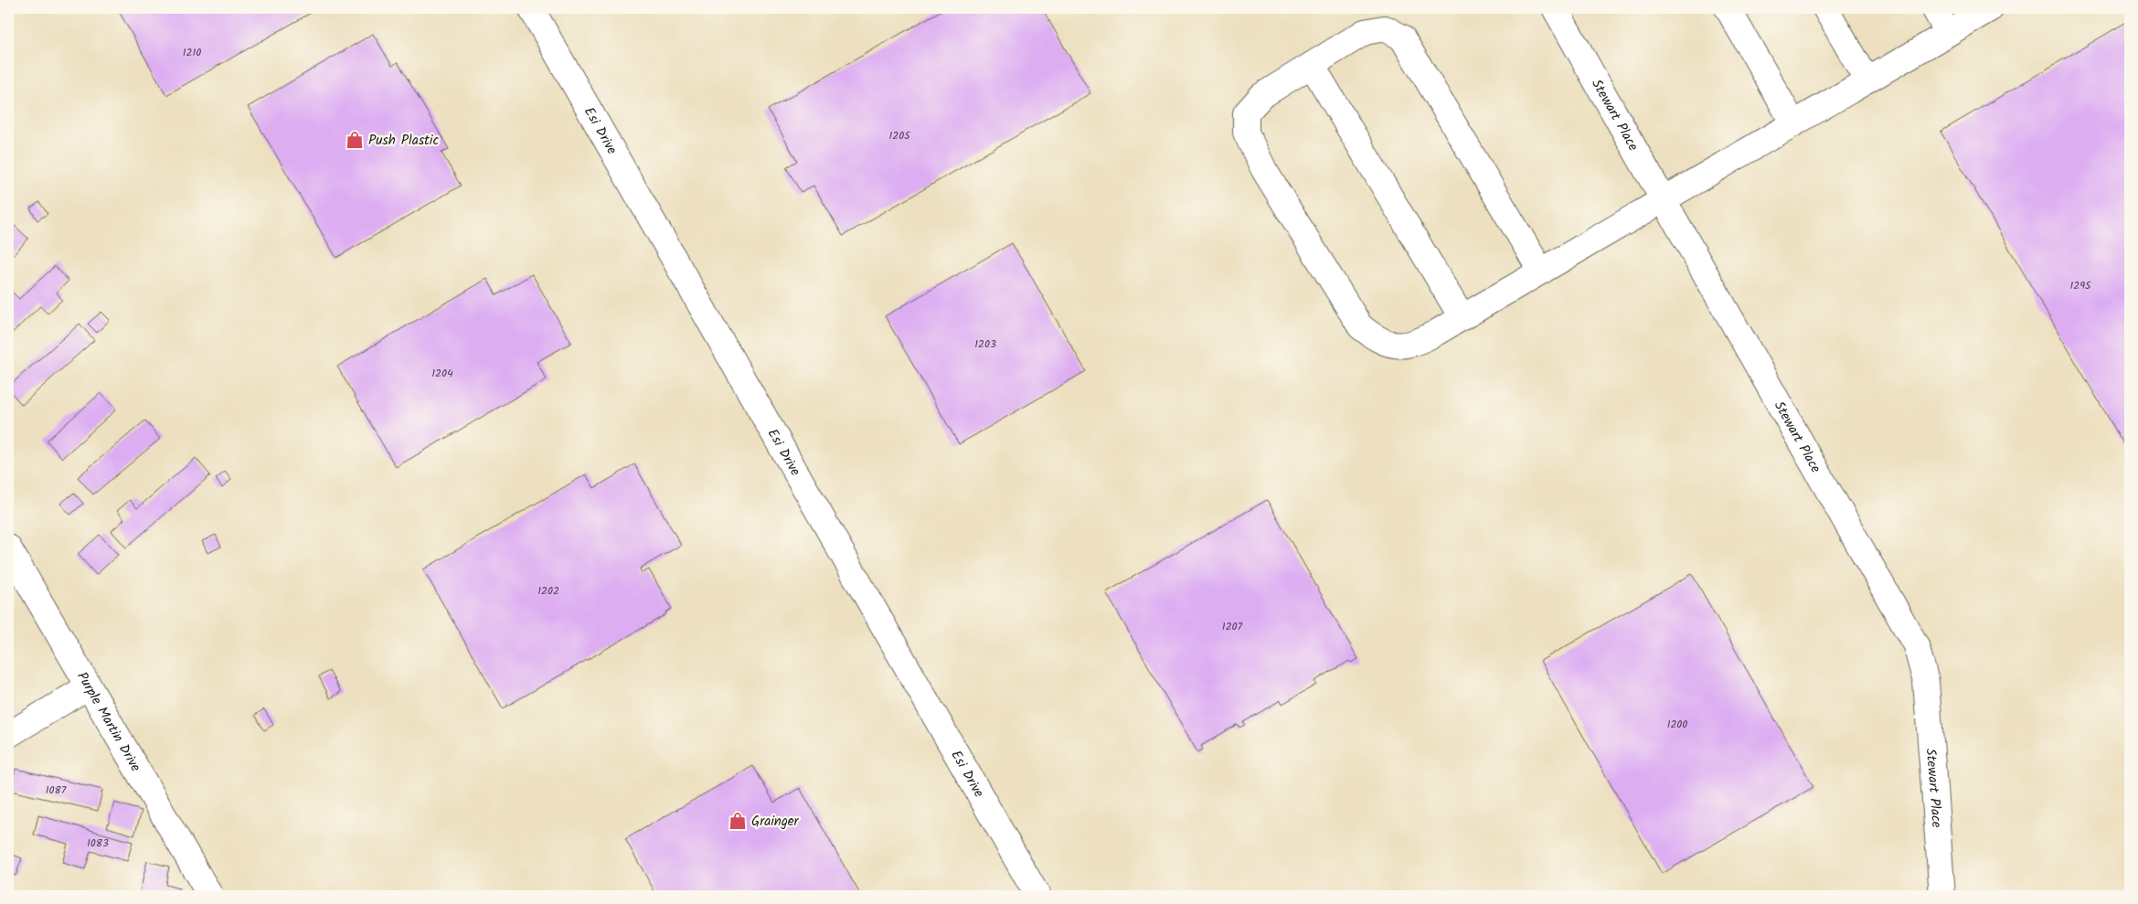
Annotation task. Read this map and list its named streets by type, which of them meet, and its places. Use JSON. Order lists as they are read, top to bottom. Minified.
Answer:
{"streets":{"street":["Stewart Place","Esi Drive","Purple Martin Drive"]},"places":{"shop":["Push Plastic","Grainger"]},"house_numbers":["1210","1205","1295","1203","1204","1202","1207","1200","1087","1083"]}
